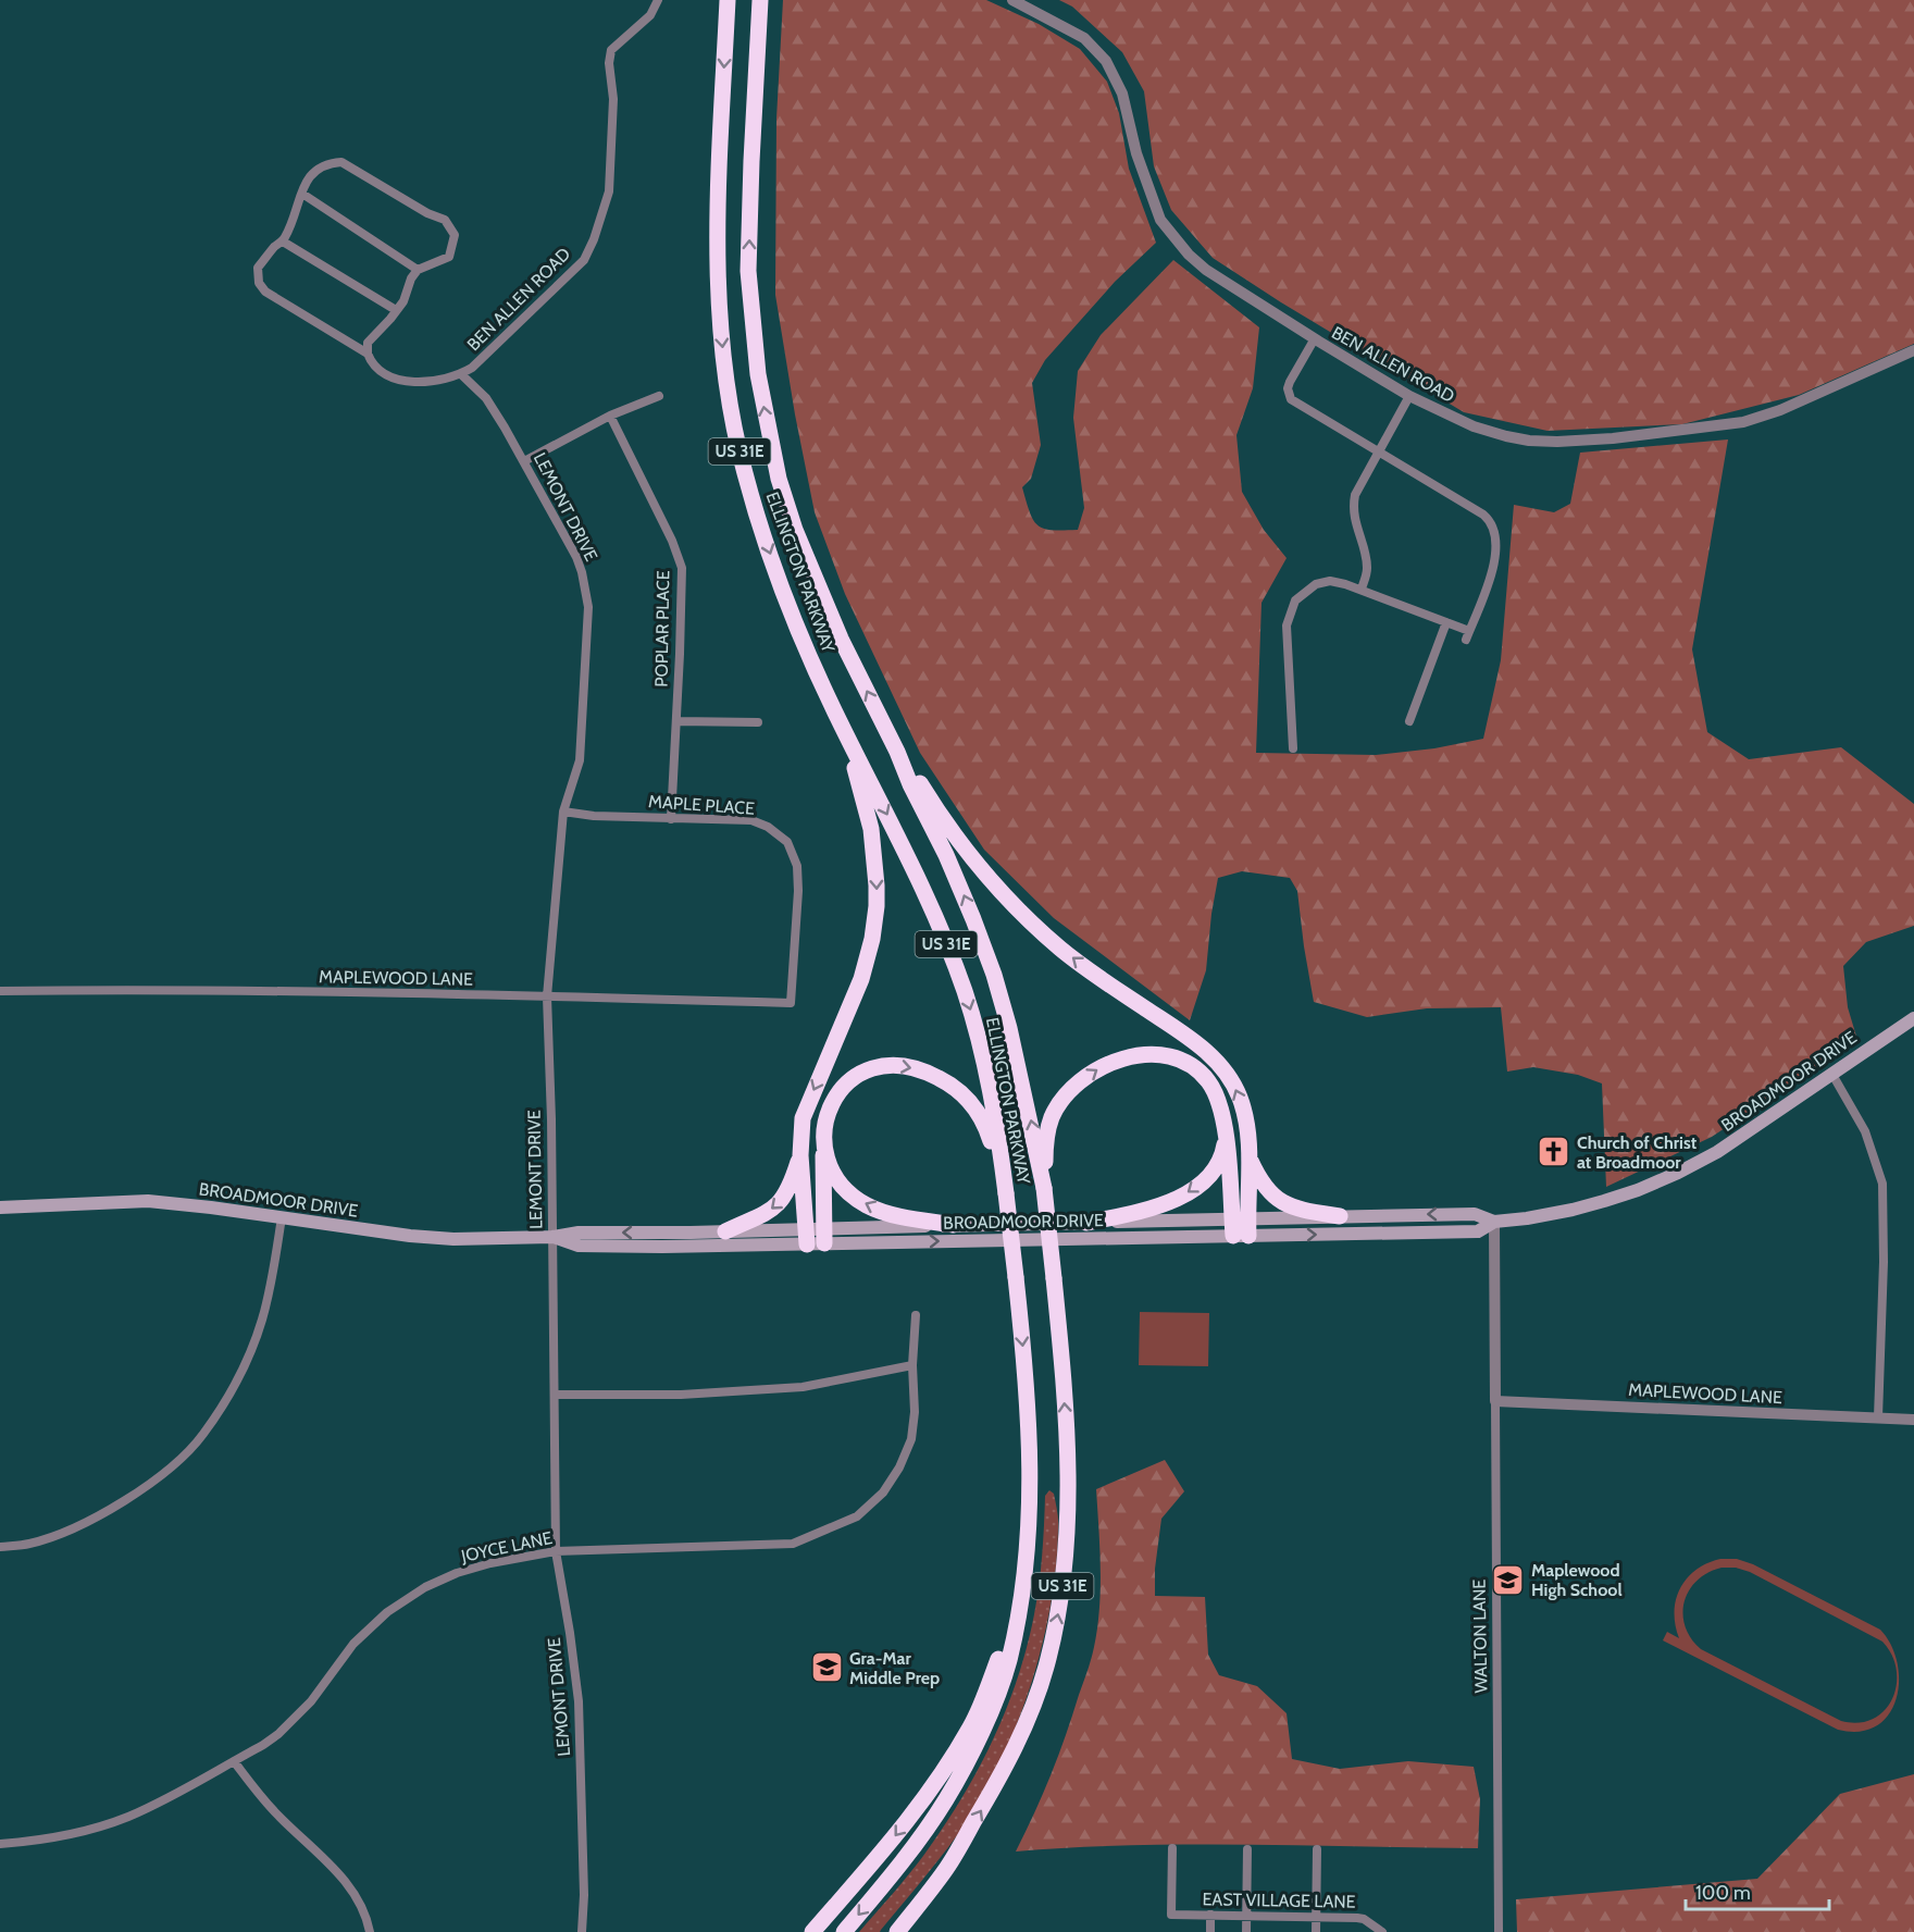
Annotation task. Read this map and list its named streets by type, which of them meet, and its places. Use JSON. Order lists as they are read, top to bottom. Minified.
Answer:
{"streets":{"highway":["US 31E","ELLINGTON PARKWAY"],"main road":["BROADMOOR DRIVE"],"street":["BEN ALLEN ROAD","LEMONT DRIVE","POPLAR PLACE","MAPLE PLACE","MAPLEWOOD LANE","JOYCE LANE","WALTON LANE","EAST VILLAGE LANE"]},"crossings":[["BEN ALLEN ROAD","LEMONT DRIVE"],["LEMONT DRIVE","MAPLE PLACE"],["LEMONT DRIVE","MAPLEWOOD LANE"],["LEMONT DRIVE","BROADMOOR DRIVE"],["LEMONT DRIVE","JOYCE LANE"],["POPLAR PLACE","MAPLE PLACE"],["MAPLE PLACE","MAPLEWOOD LANE"],["MAPLEWOOD LANE","WALTON LANE"],["BROADMOOR DRIVE","WALTON LANE"]],"places":{"church":["Church of Christ at Broadmoor"],"school or university":["Maplewood High School","Gra-Mar Middle Prep"]},"scale_bar":"100 m"}
